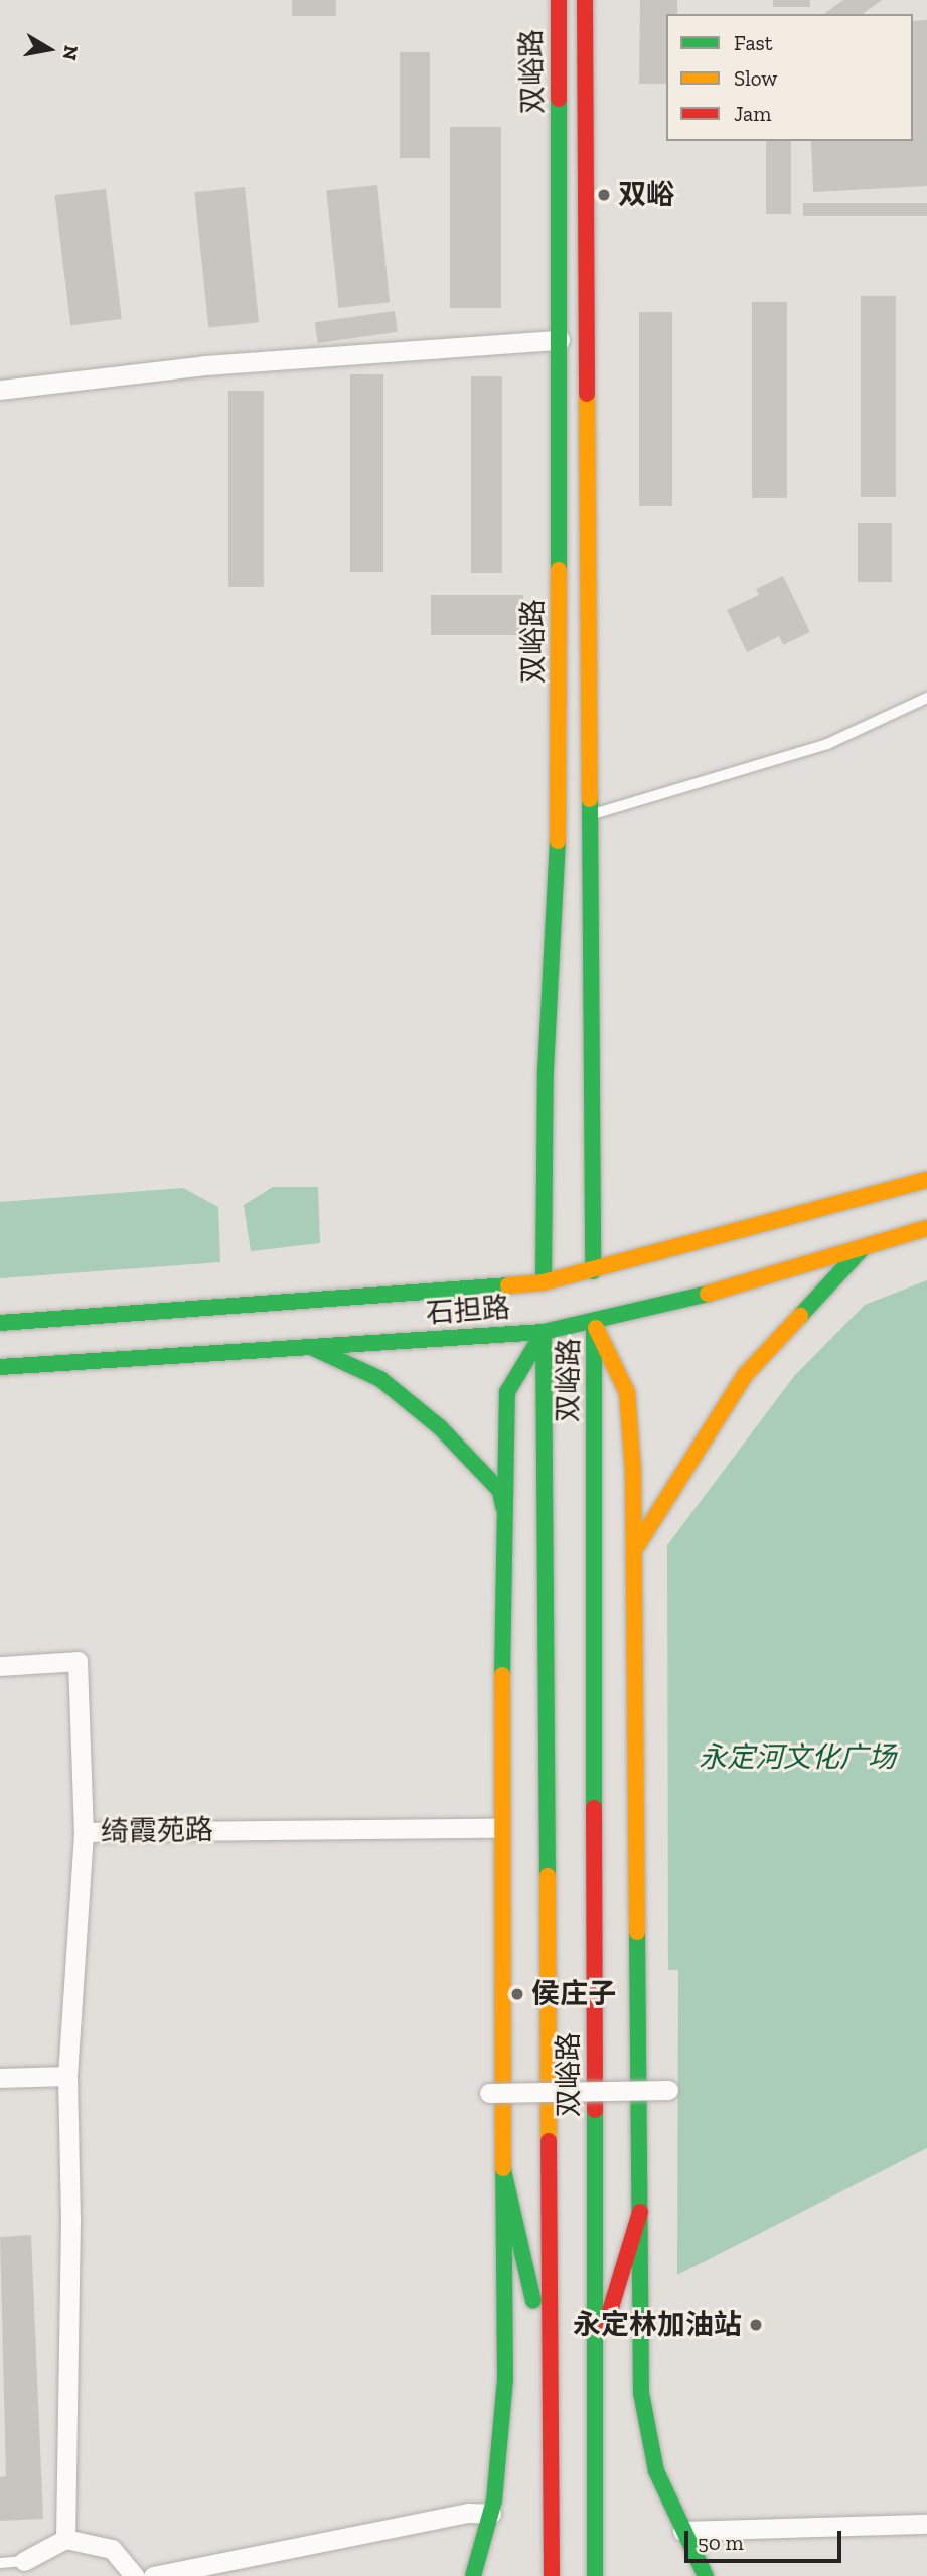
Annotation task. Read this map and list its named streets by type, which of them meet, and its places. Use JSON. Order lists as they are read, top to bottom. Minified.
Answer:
{"streets":{"main road":["双峪路","石担路"],"street":["绮霞苑路"]},"crossings":[["双峪路","石担路"],["双峪路","绮霞苑路"]],"parks":["永定河文化广场"],"places":["双峪","侯庄子","永定林加油站"],"legend":["Fast","Slow","Jam"],"scale_bar":"50 m","north":"right"}
